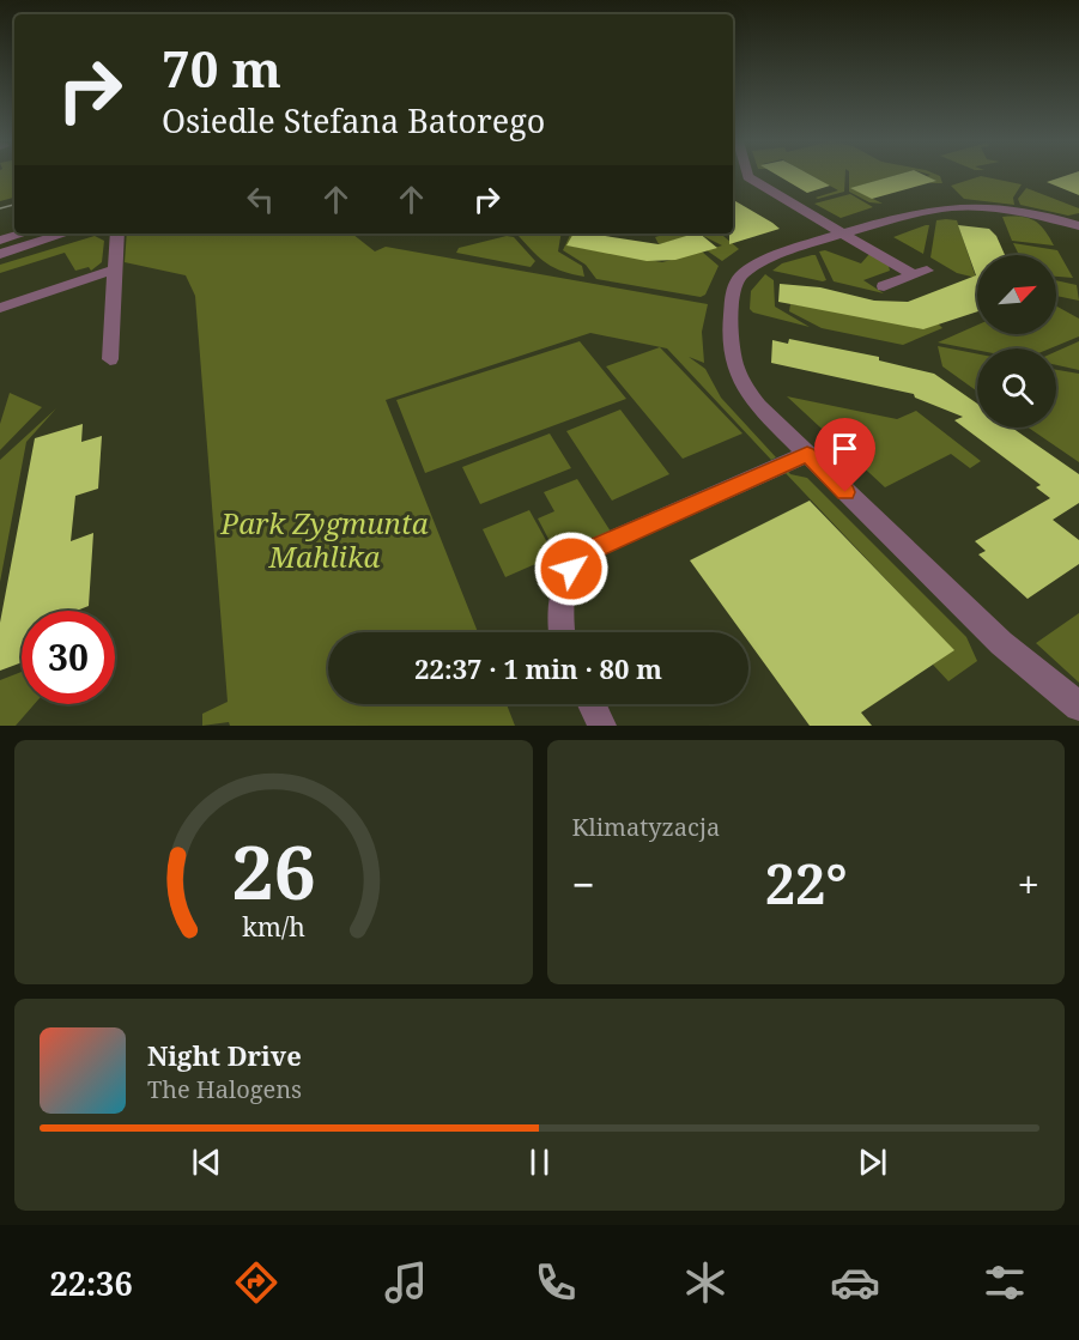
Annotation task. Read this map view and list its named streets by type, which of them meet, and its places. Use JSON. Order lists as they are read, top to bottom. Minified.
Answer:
{"parks":["Park Zygmunta Mahlika"],"north":"top right","page":{"turn":["70 m","Osiedle Stefana Batorego"],"limit":"30","trip":"22:37 · 1 min · 80 m","tile":"Klimatyzacja","heat":["−","22°","+"],"song":["Night Drive","The Halogens"],"tabs":"22:36","gauge":["26","km/h"]}}
